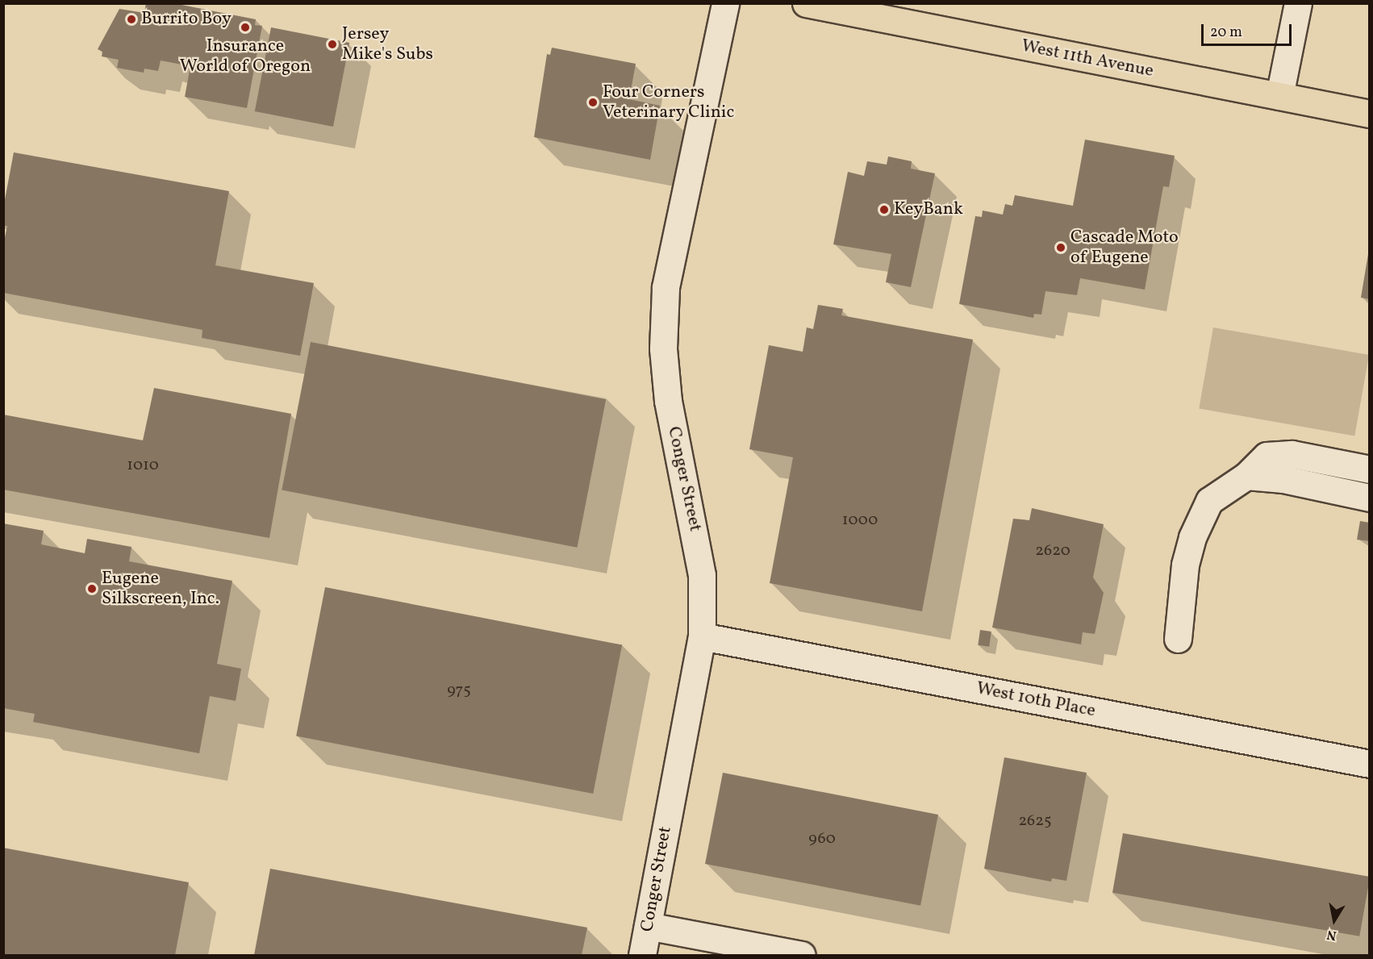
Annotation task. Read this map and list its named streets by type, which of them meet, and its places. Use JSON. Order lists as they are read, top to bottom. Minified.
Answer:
{"streets":{"main road":["West 11th Avenue"],"street":["Conger Street","West 10th Place"]},"crossings":[["Conger Street","West 10th Place"]],"places":["Burrito Boy","Insurance World of Oregon","Jersey Mike's Subs","Four Corners Veterinary Clinic","KeyBank","Cascade Moto of Eugene","Eugene Silkscreen, Inc."],"house_numbers":["1010","1000","2620","975","2625","960"],"scale_bar":"20 m","north":"bottom"}
